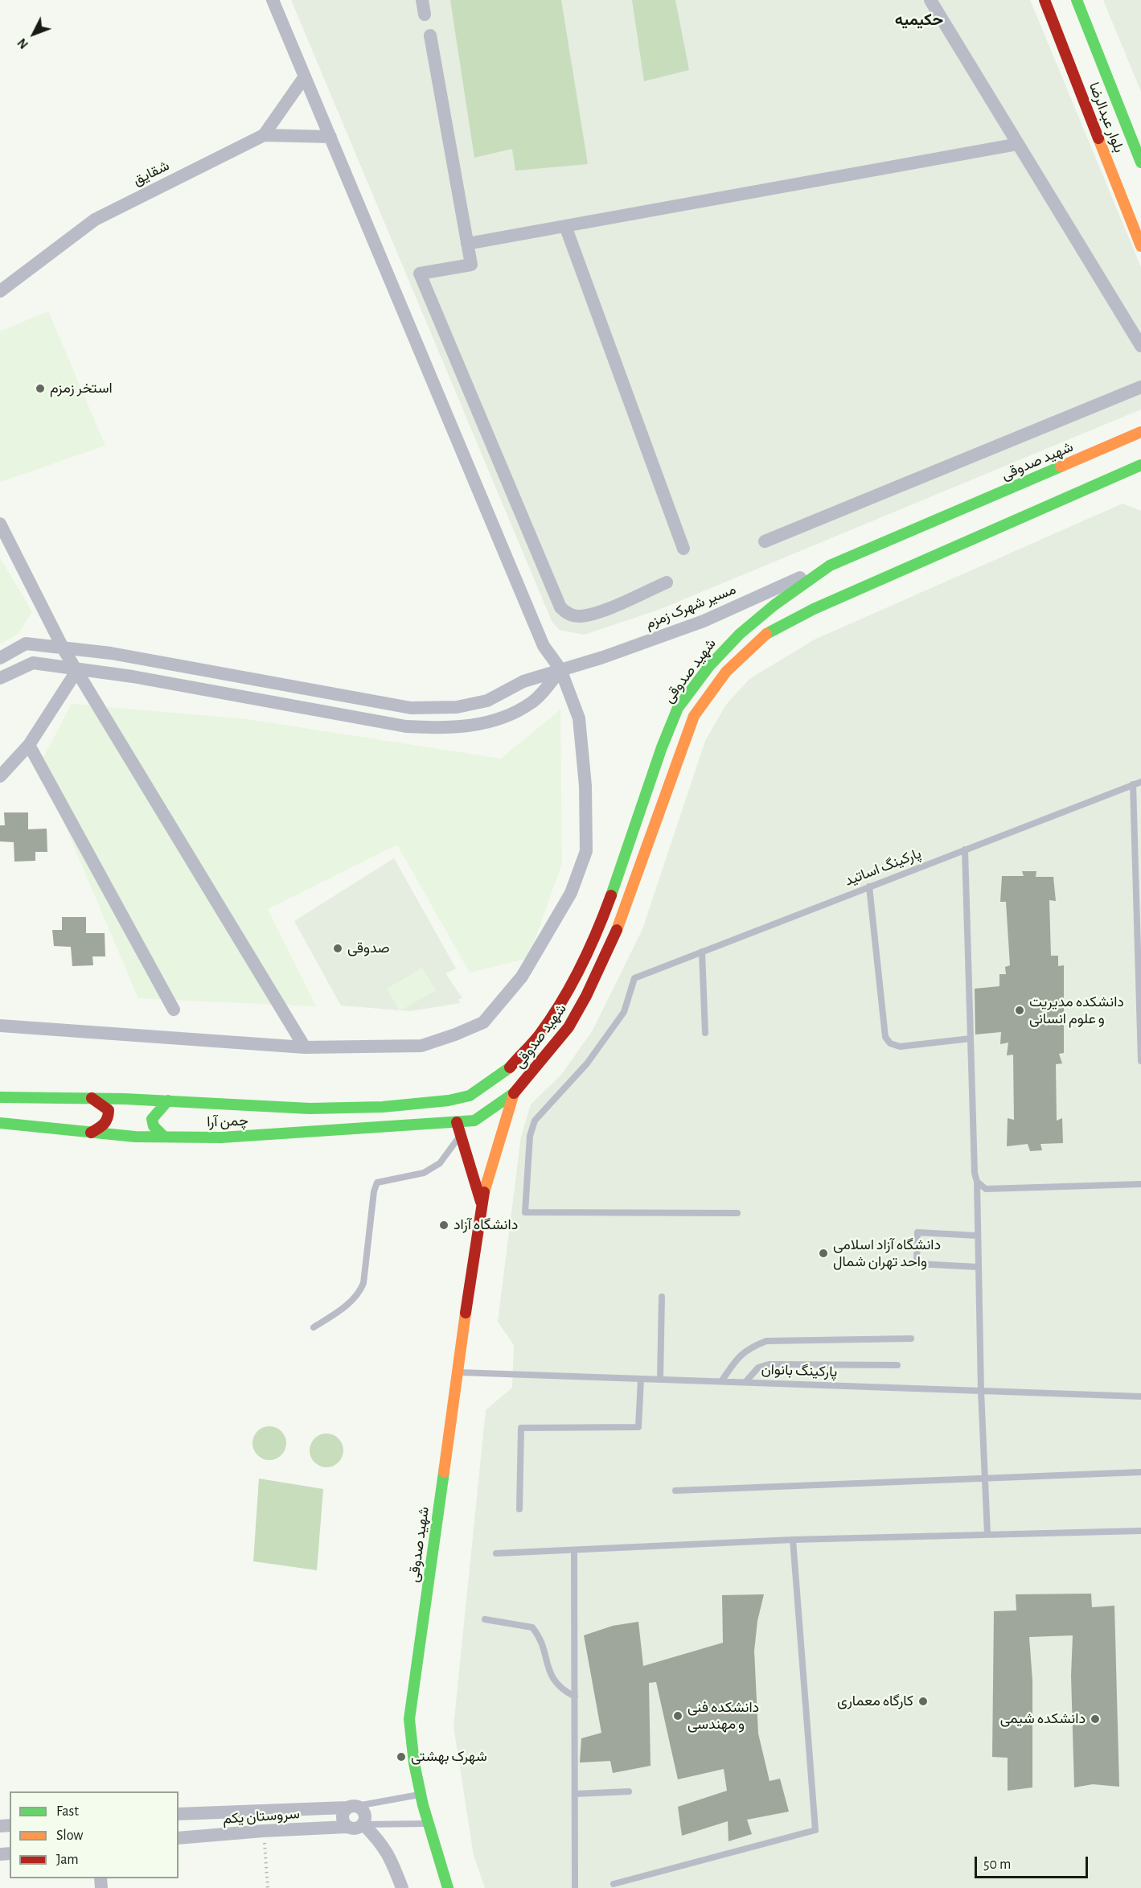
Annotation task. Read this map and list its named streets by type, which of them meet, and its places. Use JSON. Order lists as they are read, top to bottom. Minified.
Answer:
{"streets":{"main road":["بلوار عبدالرضا","شهید صدوقی","چمن آرا"],"street":["شقایق","مسیر شهرک زمزم","سروستان یکم"],"lane":["پارکینگ اساتید","پارکینگ بانوان"]},"crossings":[["شهید صدوقی","مسیر شهرک زمزم"],["شهید صدوقی","چمن آرا"],["شهید صدوقی","پارکینگ بانوان"]],"districts":["حکیمیه"],"places":["استخر زمزم","صدوقی","دانشکده مدیریت و علوم انسانی","دانشگاه آزاد","دانشگاه آزاد اسلامی واحد تهران شمال","کارگاه معماری","دانشکده فنی و مهندسی","دانشکده شیمی","شهرک بهشتی"],"legend":["Fast","Slow","Jam"],"scale_bar":"50 m","north":"bottom left"}
